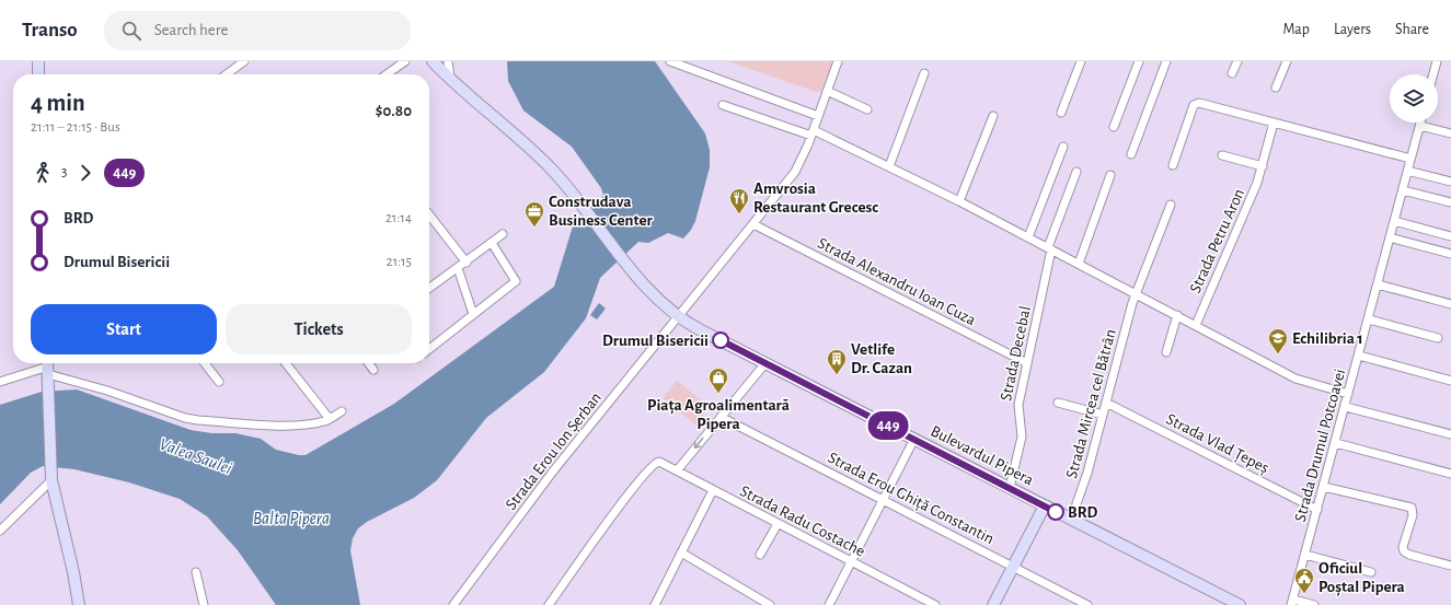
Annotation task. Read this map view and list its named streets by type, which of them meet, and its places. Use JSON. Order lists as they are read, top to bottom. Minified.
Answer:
{"streets":{"main road":["Bulevardul Pipera"],"street":["Strada Petru Aron","Strada Alexandru Ioan Cuza","Strada Decebal","Strada Mircea cel Bătrân","Strada Vlad Țepeș","Strada Drumul Potcoavei","Strada Erou Ion Șerban","Strada Erou Ghiță Constantin","Strada Radu Costache"]},"crossings":[["Strada Alexandru Ioan Cuza","Strada Decebal"],["Strada Decebal","Bulevardul Pipera"],["Strada Mircea cel Bătrân","Strada Vlad Țepeș"],["Strada Mircea cel Bătrân","Bulevardul Pipera"],["Strada Vlad Țepeș","Strada Drumul Potcoavei"],["Strada Erou Ion Șerban","Bulevardul Pipera"]],"water":["Valea Saulei","Balta Pipera"],"places":{"restaurant":["Amvrosia Restaurant Grecesc"],"office":["Construdava Business Center"],"other":["Drumul Bisericii","BRD"],"school or university":["Echilibria 1"],"building":["Vetlife Dr. Cazan"],"shop":["Piața Agroalimentară Pipera"],"public building":["Oficiul Poștal Pipera"]},"lines":["bus line 449"],"page":{"header":"Transo","search":"Search here","nav":["Map","Layers","Share"],"on_map":"449","heading":["4 min","21:11 – 21:15 · Bus","$0.80"],"legs":["3","449"],"list":[{"name":"BRD","value":"21:14"},{"name":"Drumul Bisericii","value":"21:15"}],"buttons":["Start","Tickets"]}}
